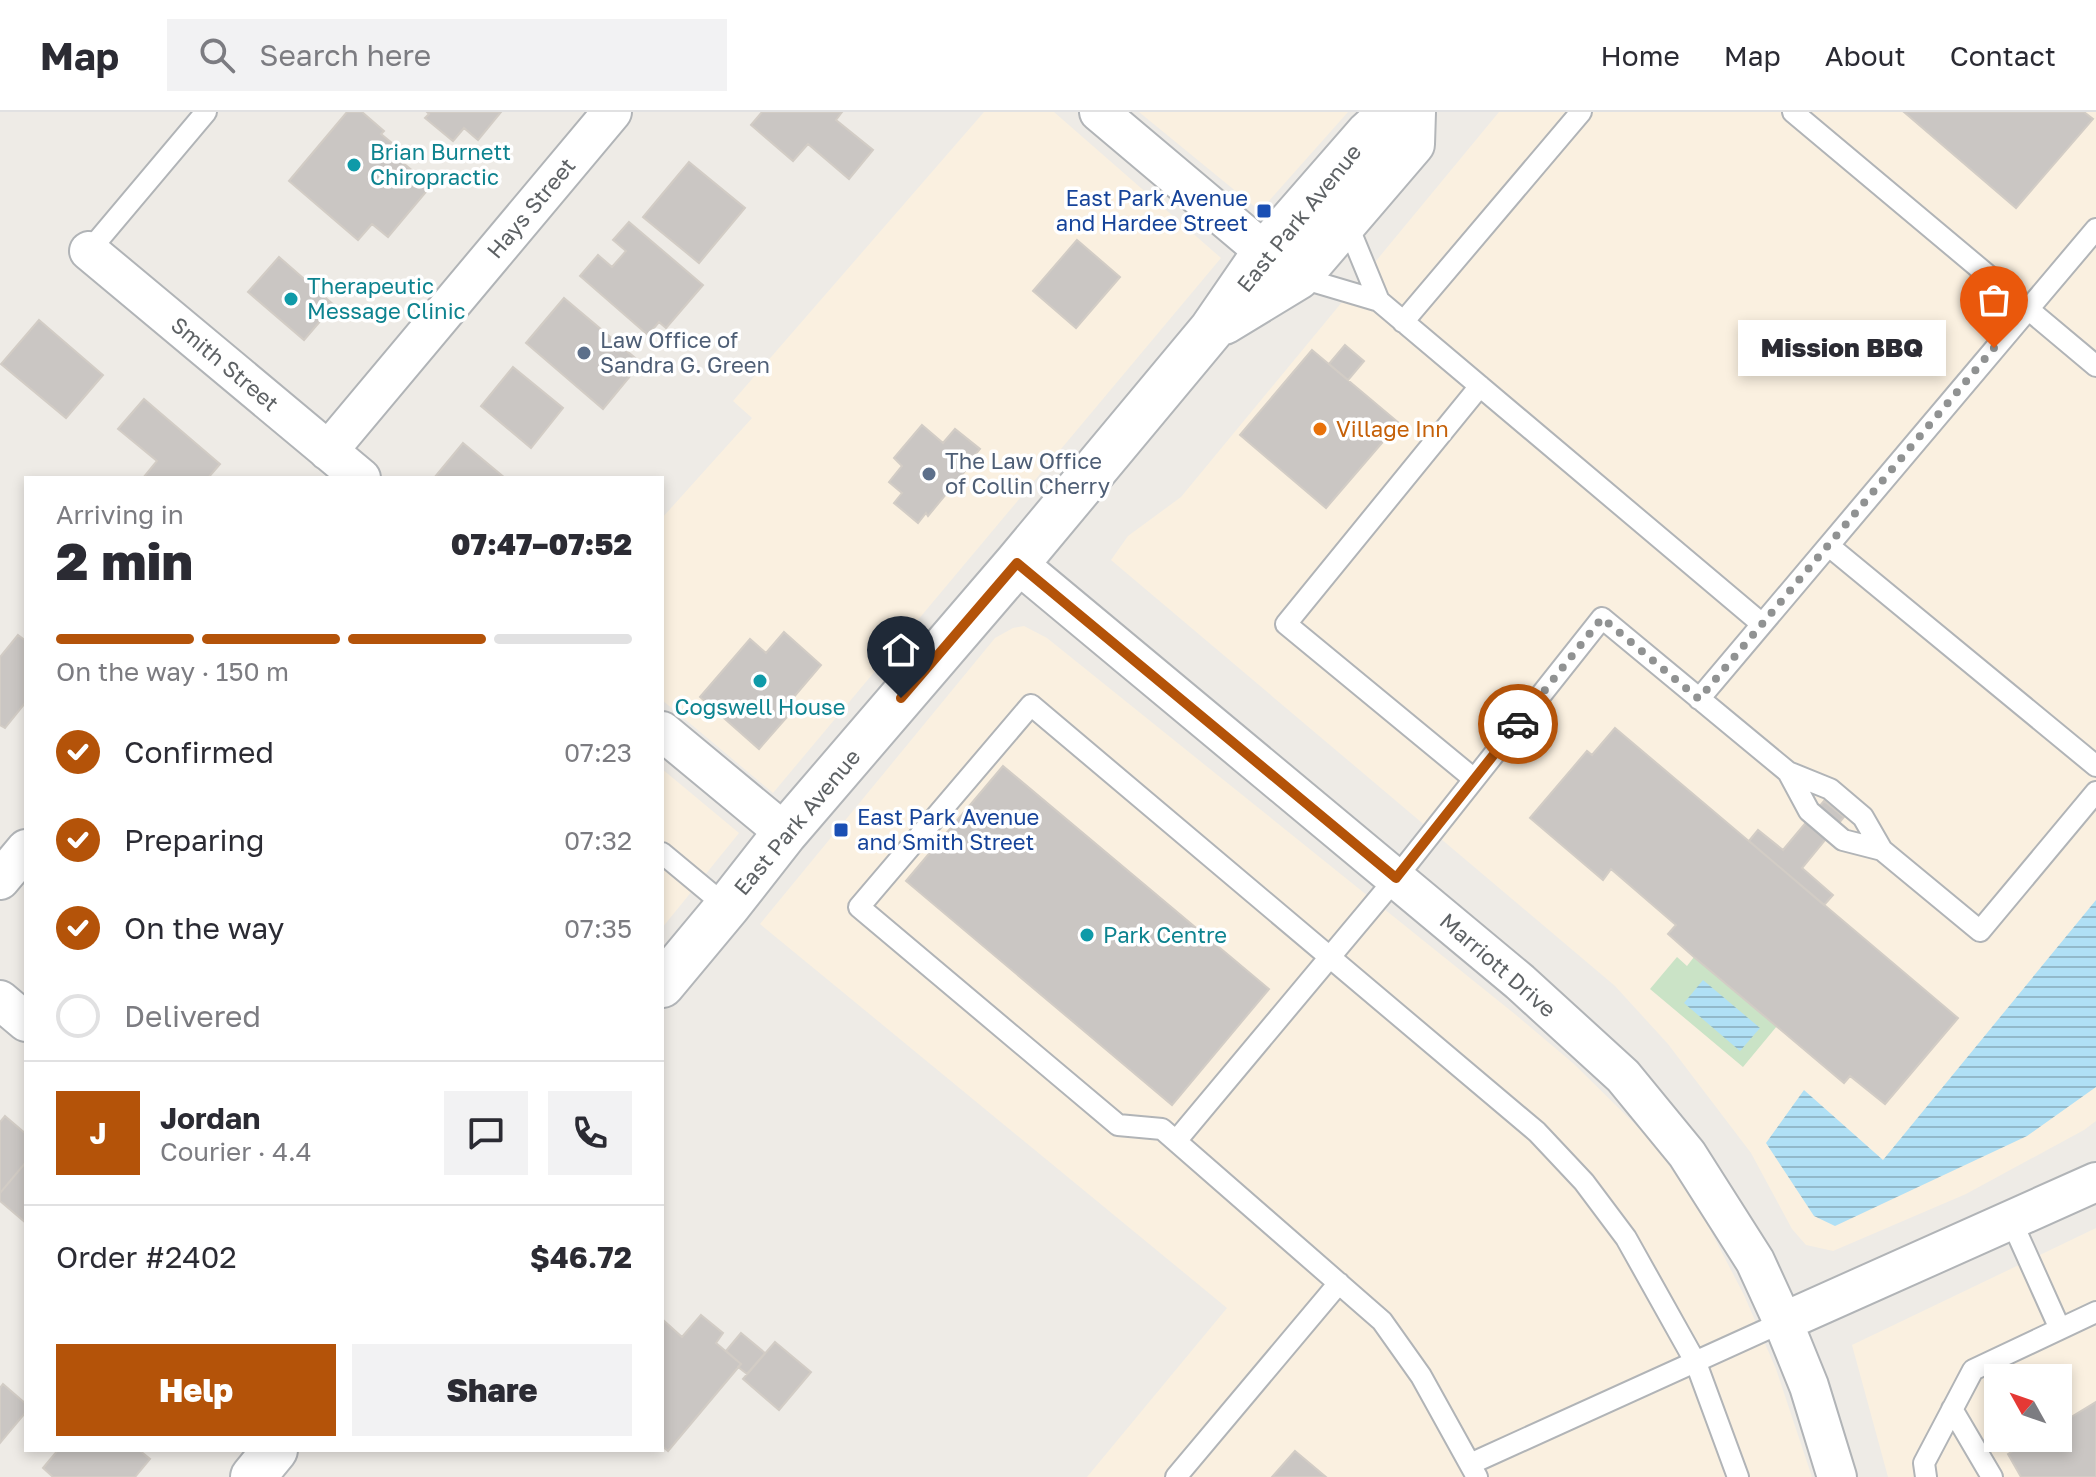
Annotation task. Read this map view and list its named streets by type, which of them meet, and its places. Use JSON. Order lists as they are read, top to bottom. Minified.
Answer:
{"streets":{"street":["Hays Street","East Park Avenue","Smith Street","Marriott Drive"]},"crossings":[["Hays Street","Smith Street"],["East Park Avenue","Marriott Drive"]],"places":{"other":["Brian Burnett Chiropractic","Therapeutic Message Clinic","Mission BBQ","Law Office of Sandra G. Green","Village Inn","The Law Office of Collin Cherry","Cogswell House","Park Centre"],"transit":["East Park Avenue and Hardee Street","East Park Avenue and Smith Street"]},"north":"top left","page":{"header":"Map","search":"Search here","nav":["Home","Map","About","Contact"],"bubble":"Mission BBQ","heading":["2 min","Arriving in","07:47–07:52"],"panel":["Jordan","Courier · 4.4","Order #2402","$46.72"],"bar":"On the way · 150 m","list":[["Confirmed","07:23"],["Preparing","07:32"],["On the way","07:35"],"Delivered"],"round":"J","buttons":["Help","Share"]}}
